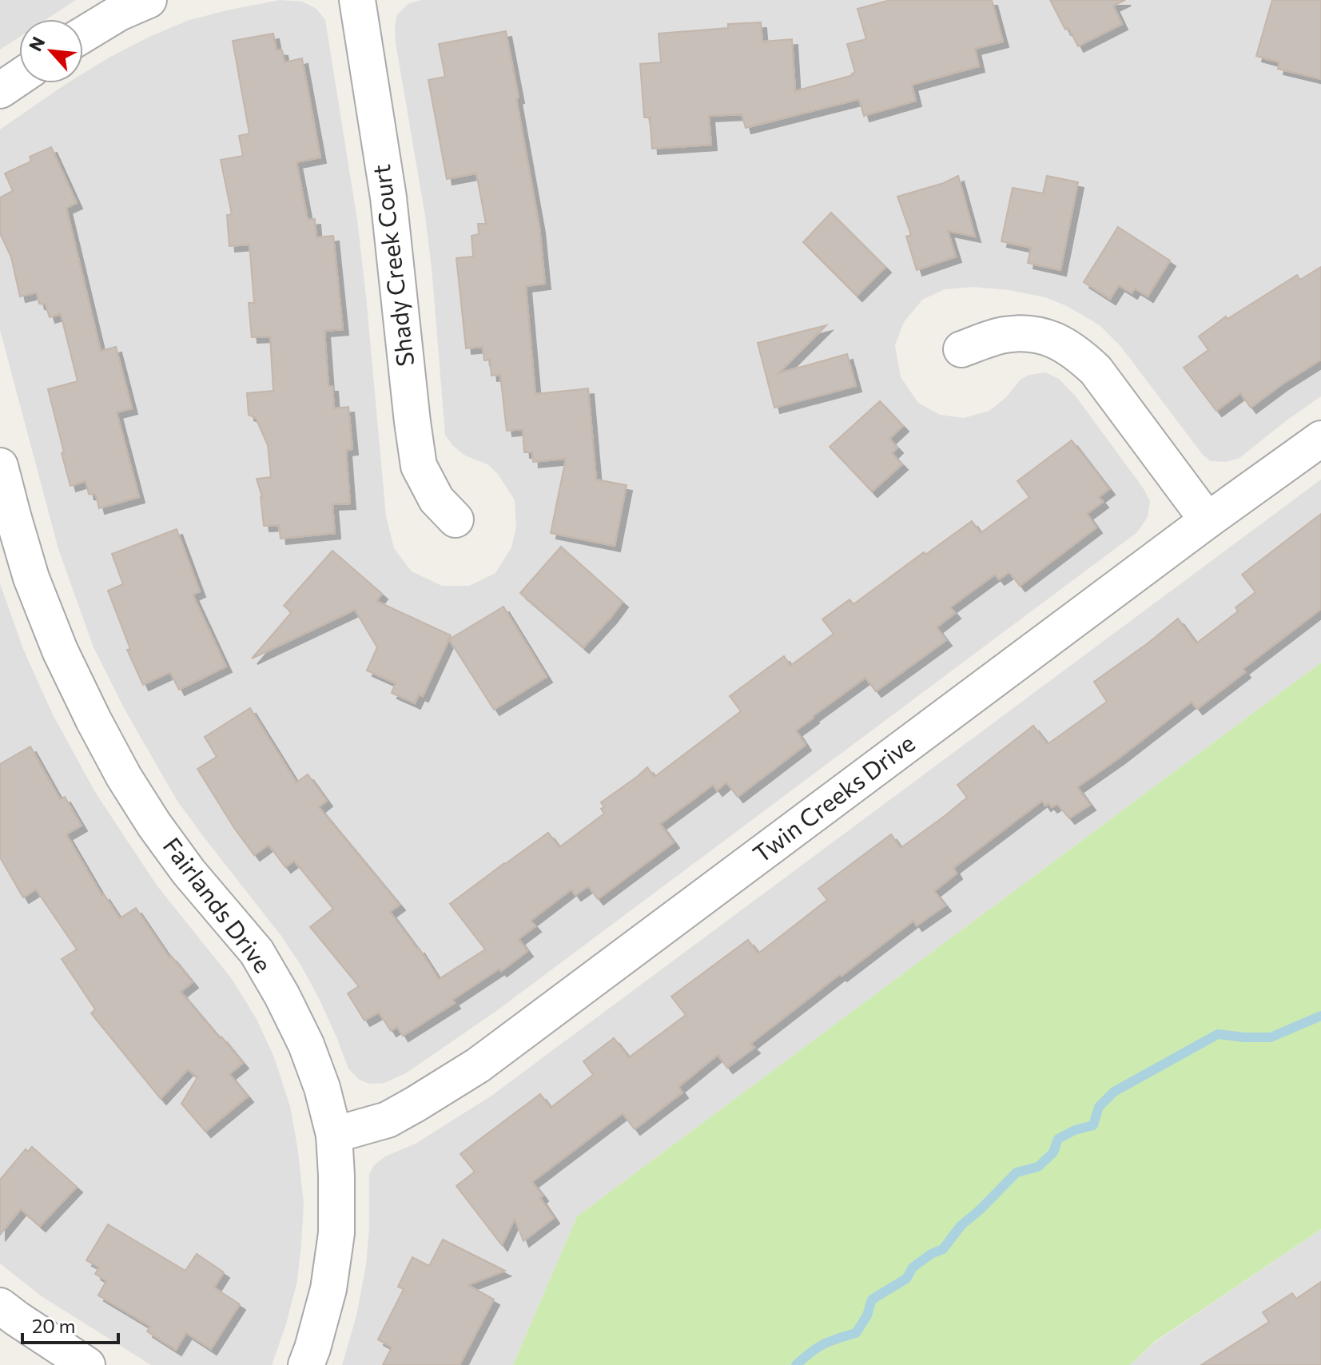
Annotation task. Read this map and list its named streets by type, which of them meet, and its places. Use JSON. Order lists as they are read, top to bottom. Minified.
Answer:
{"streets":{"street":["Shady Creek Court","Twin Creeks Drive","Fairlands Drive"]},"crossings":[["Twin Creeks Drive","Fairlands Drive"]],"scale_bar":"20 m","north":"top left"}
